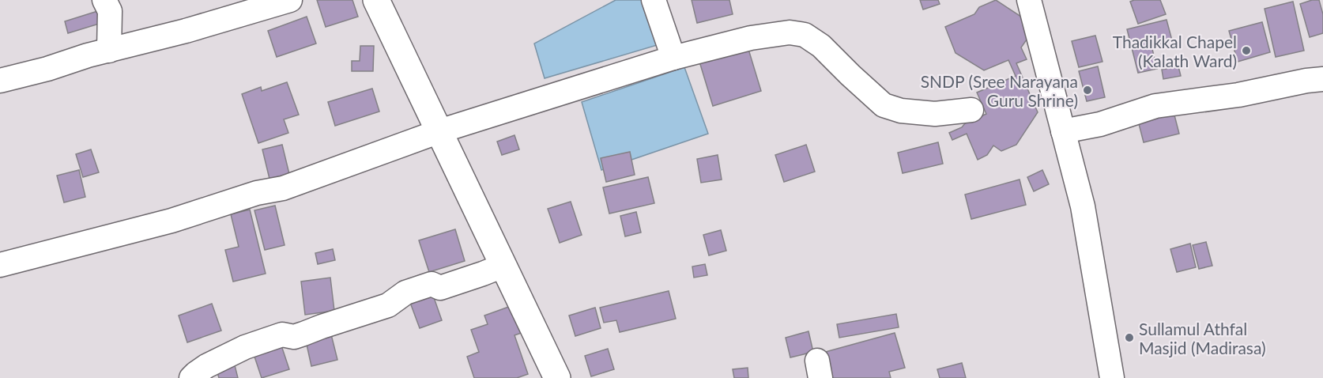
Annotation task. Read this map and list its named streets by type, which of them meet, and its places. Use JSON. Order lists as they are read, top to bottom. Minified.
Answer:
{"places":["Thadikkal Chapel (Kalath Ward)","SNDP (Sree Narayana Guru Shrine)","Sullamul Athfal Masjid (Madirasa)"]}
